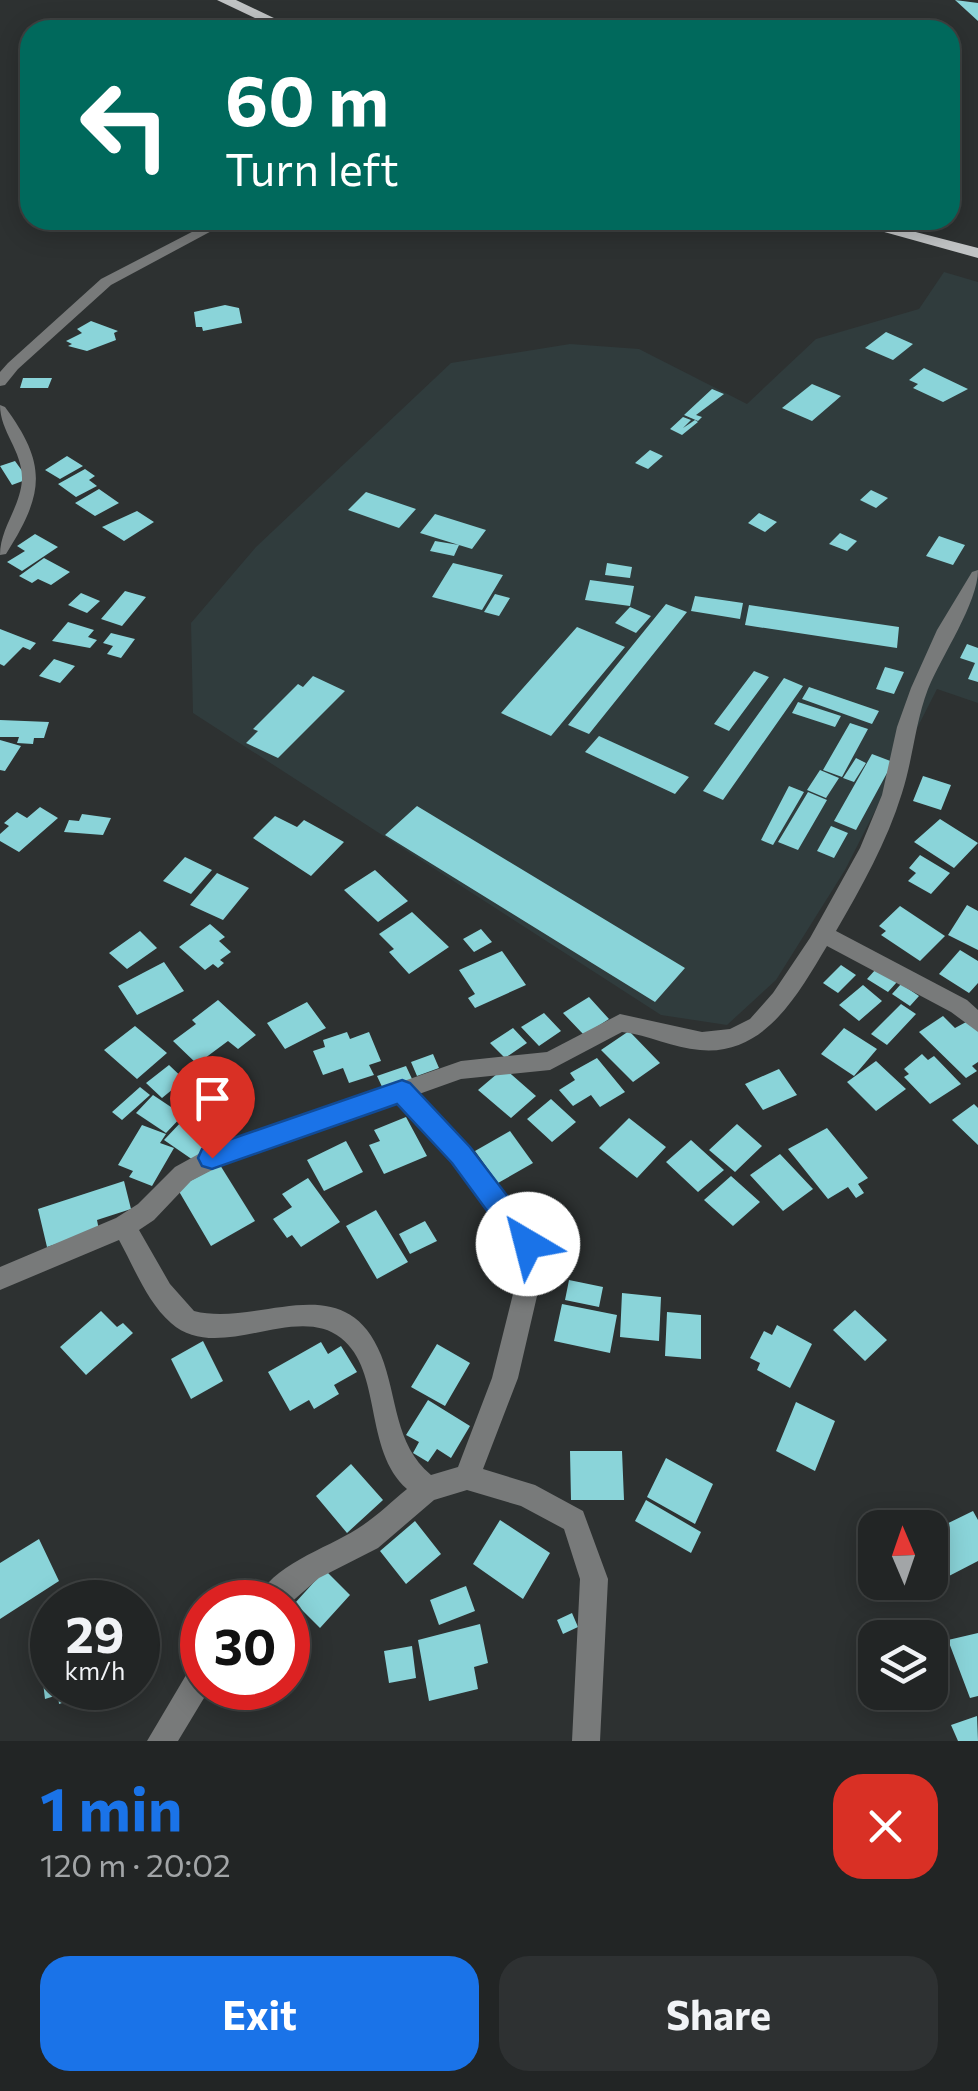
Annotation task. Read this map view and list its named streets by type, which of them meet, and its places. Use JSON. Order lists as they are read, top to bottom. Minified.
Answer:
{"north":"top","page":{"turn":["60 m","Turn left"],"speed":"29 km/h","limit":"30","heading":["1 min","120 m · 20:02"],"buttons":["Exit","Share"]}}
